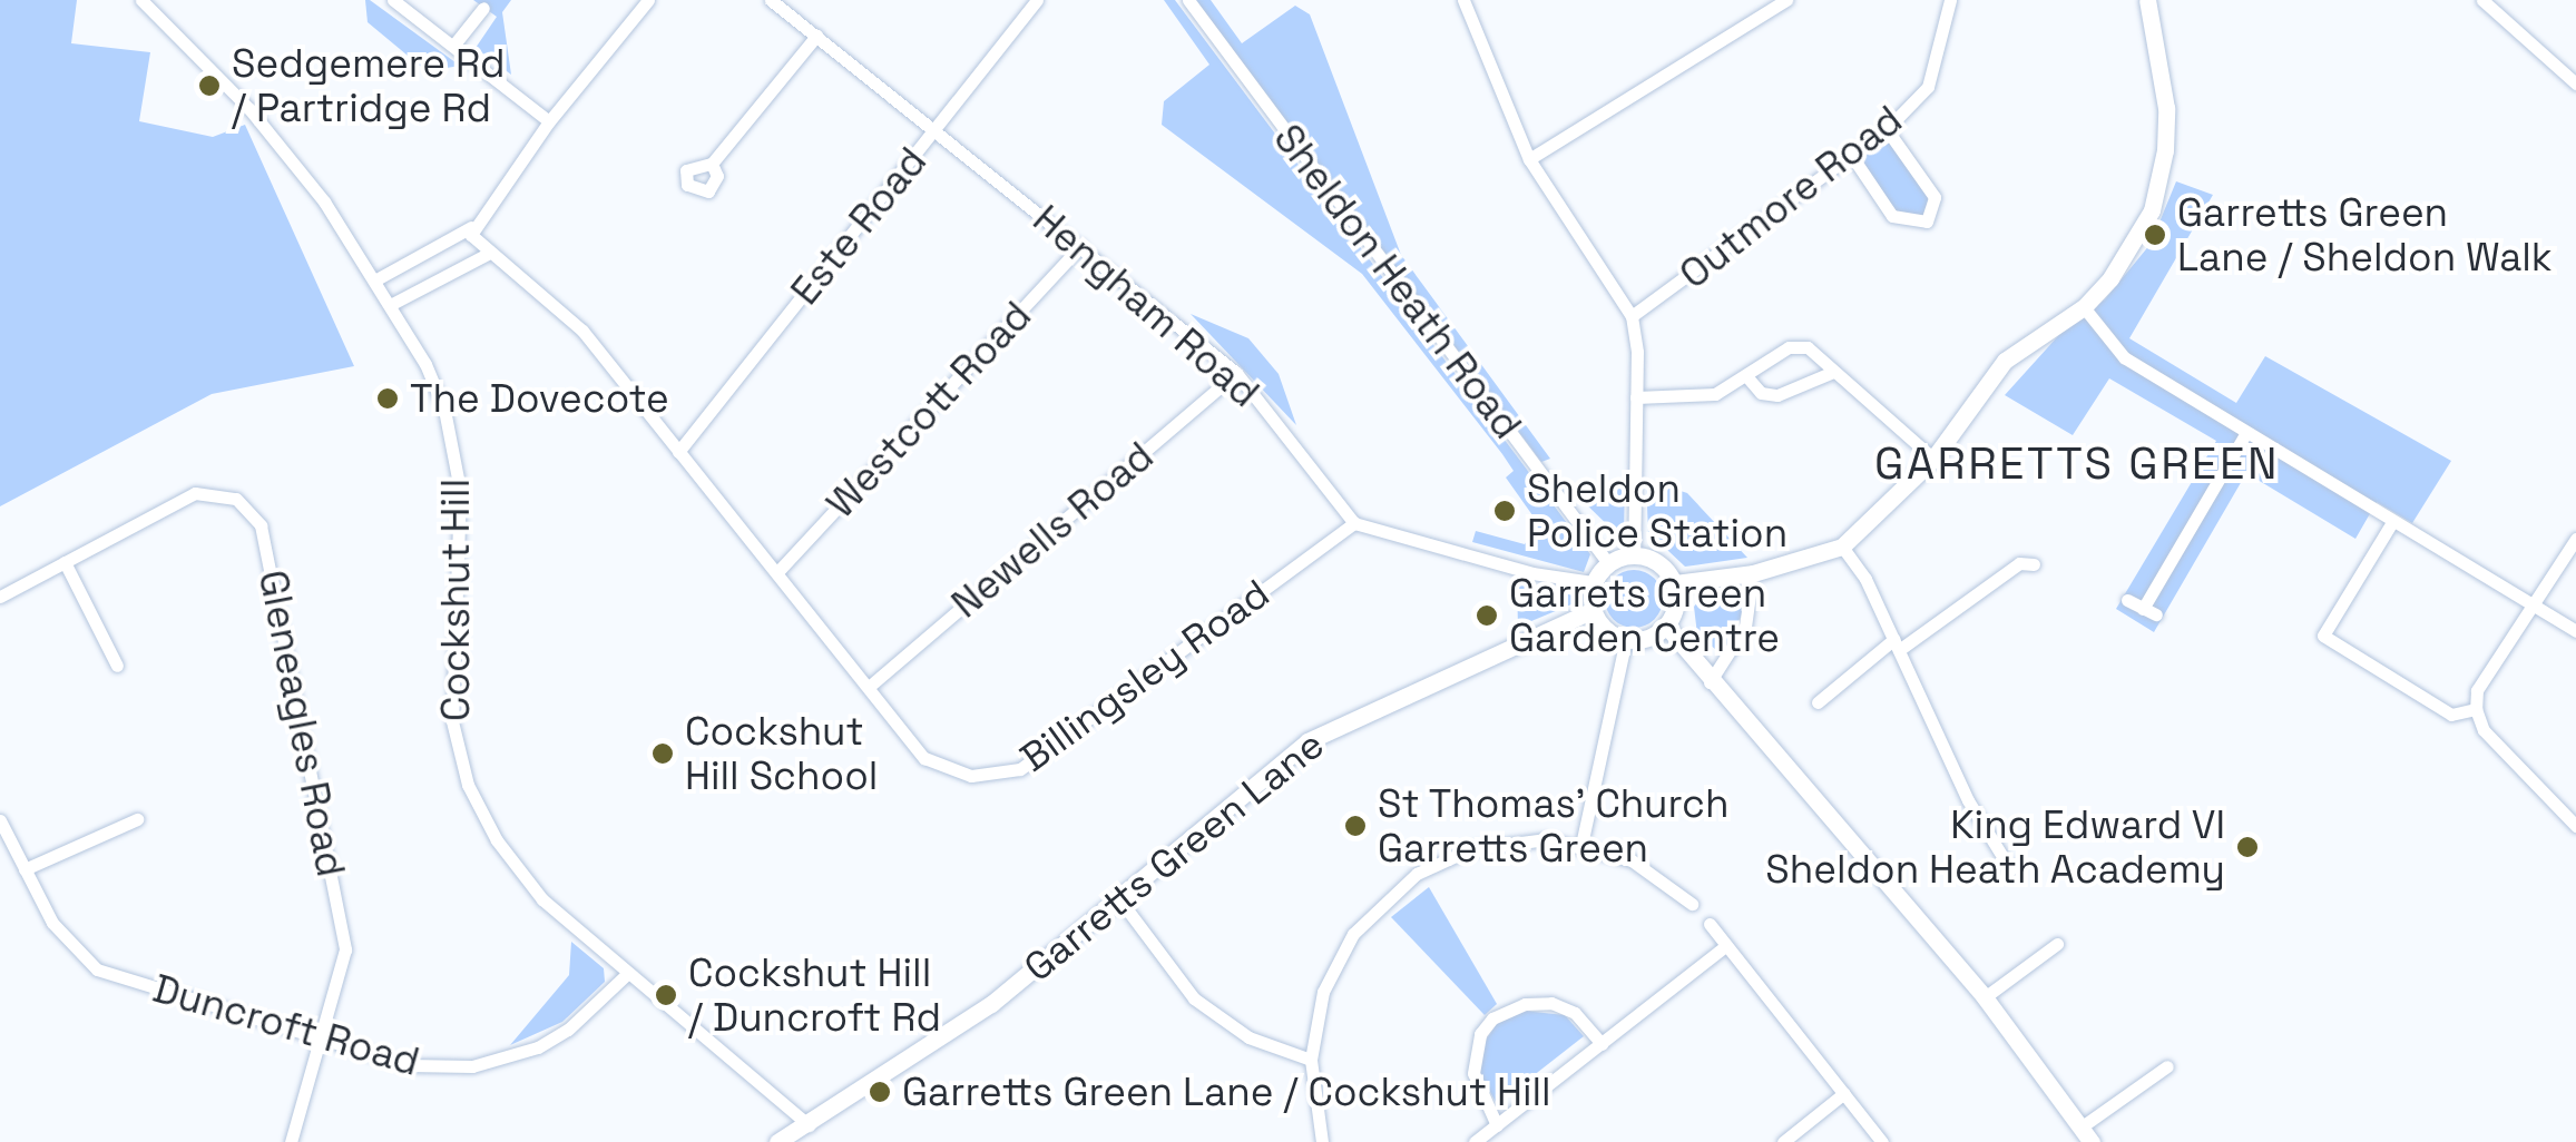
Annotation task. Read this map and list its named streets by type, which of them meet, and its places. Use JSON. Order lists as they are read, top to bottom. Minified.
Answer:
{"streets":{"street":["Outmore Road","Este Road","Sheldon Heath Road","Hengham Road","Westcott Road","Newells Road","Cockshut Hill","Billingsley Road","Gleneagles Road","Garretts Green Lane","Duncroft Road"]},"crossings":[["Este Road","Hengham Road"],["Este Road","Billingsley Road"],["Sheldon Heath Road","Garretts Green Lane"],["Hengham Road","Westcott Road"],["Hengham Road","Newells Road"],["Hengham Road","Billingsley Road"],["Westcott Road","Billingsley Road"],["Newells Road","Billingsley Road"],["Cockshut Hill","Garretts Green Lane"],["Cockshut Hill","Duncroft Road"],["Gleneagles Road","Duncroft Road"]],"districts":["GARRETTS GREEN"],"places":["Sedgemere Rd / Partridge Rd","Garretts Green Lane / Sheldon Walk","The Dovecote","Sheldon Police Station","Garrets Green Garden Centre","Cockshut Hill School","St Thomas' Church Garretts Green","King Edward VI Sheldon Heath Academy","Cockshut Hill / Duncroft Rd","Garretts Green Lane / Cockshut Hill"]}
